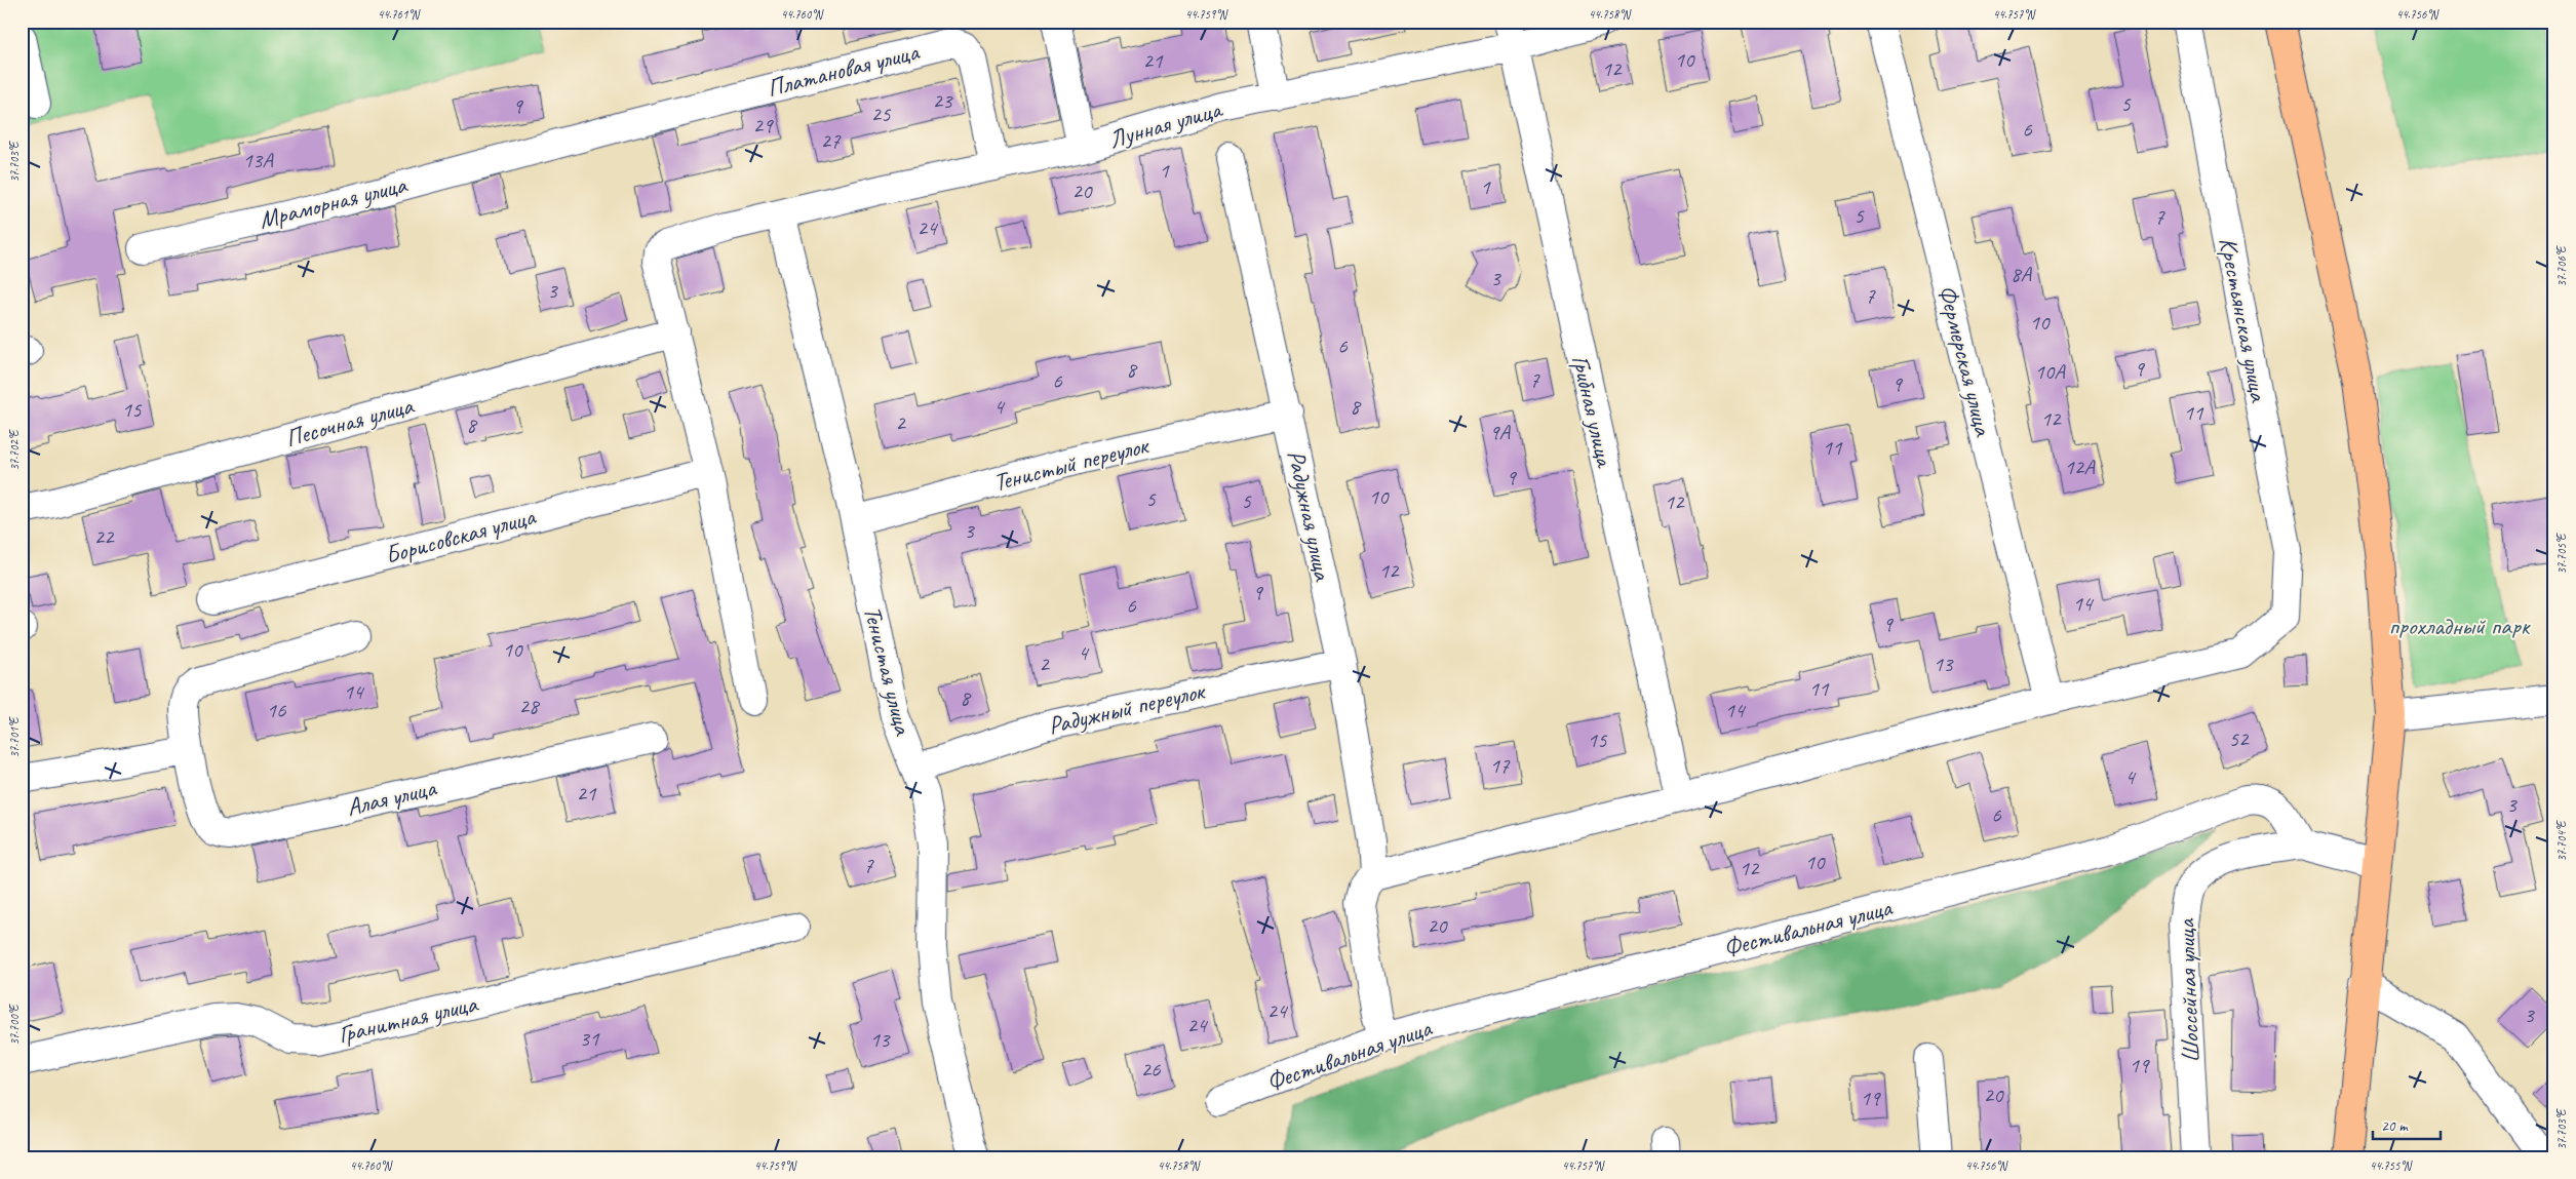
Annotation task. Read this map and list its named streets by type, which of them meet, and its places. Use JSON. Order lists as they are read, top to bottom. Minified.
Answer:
{"streets":{"street":["Платановая улица","Лунная улица","Мраморная улица","Крестьянская улица","Фермерская улица","Грибная улица","Песочная улица","Тенистый переулок","Радужная улица","Борисовская улица","Тенистая улица","Радужный переулок","Алая улица","Фестивальная улица","Шоссейная улица","Гранитная улица"]},"crossings":[["Платановая улица","Лунная улица"],["Платановая улица","Мраморная улица"],["Лунная улица","Грибная улица"],["Лунная улица","Песочная улица"],["Лунная улица","Тенистая улица"],["Крестьянская улица","Фермерская улица"],["Тенистый переулок","Радужная улица"],["Тенистый переулок","Тенистая улица"],["Радужная улица","Радужный переулок"],["Тенистая улица","Радужный переулок"],["Фестивальная улица","Шоссейная улица"]],"parks":["прохладный парк"],"house_numbers":["10","21","12","23","5","9","25","29","6","27","13А","1","1","20","5","7","24","8А","3","3","7","10","6","9","8","10А","7","6","9","4","8","15","11","12","2","8","9А","11","12А","9","10","5","5","12","3","22","12","9","14","6","9","10","4","2","13","11","14","8","28","16","14","52","15","17","4","21","3","6","10","7","12","20","24","3","24","31","13","19","26","20","19"],"scale_bar":"20 m","coordinates":["44.761°N","44.760°N","44.759°N","44.758°N","44.757°N","44.756°N","37.703°E","37.706°E","37.702°E","37.705°E","37.701°E","37.704°E","37.700°E","44.755°N"]}
